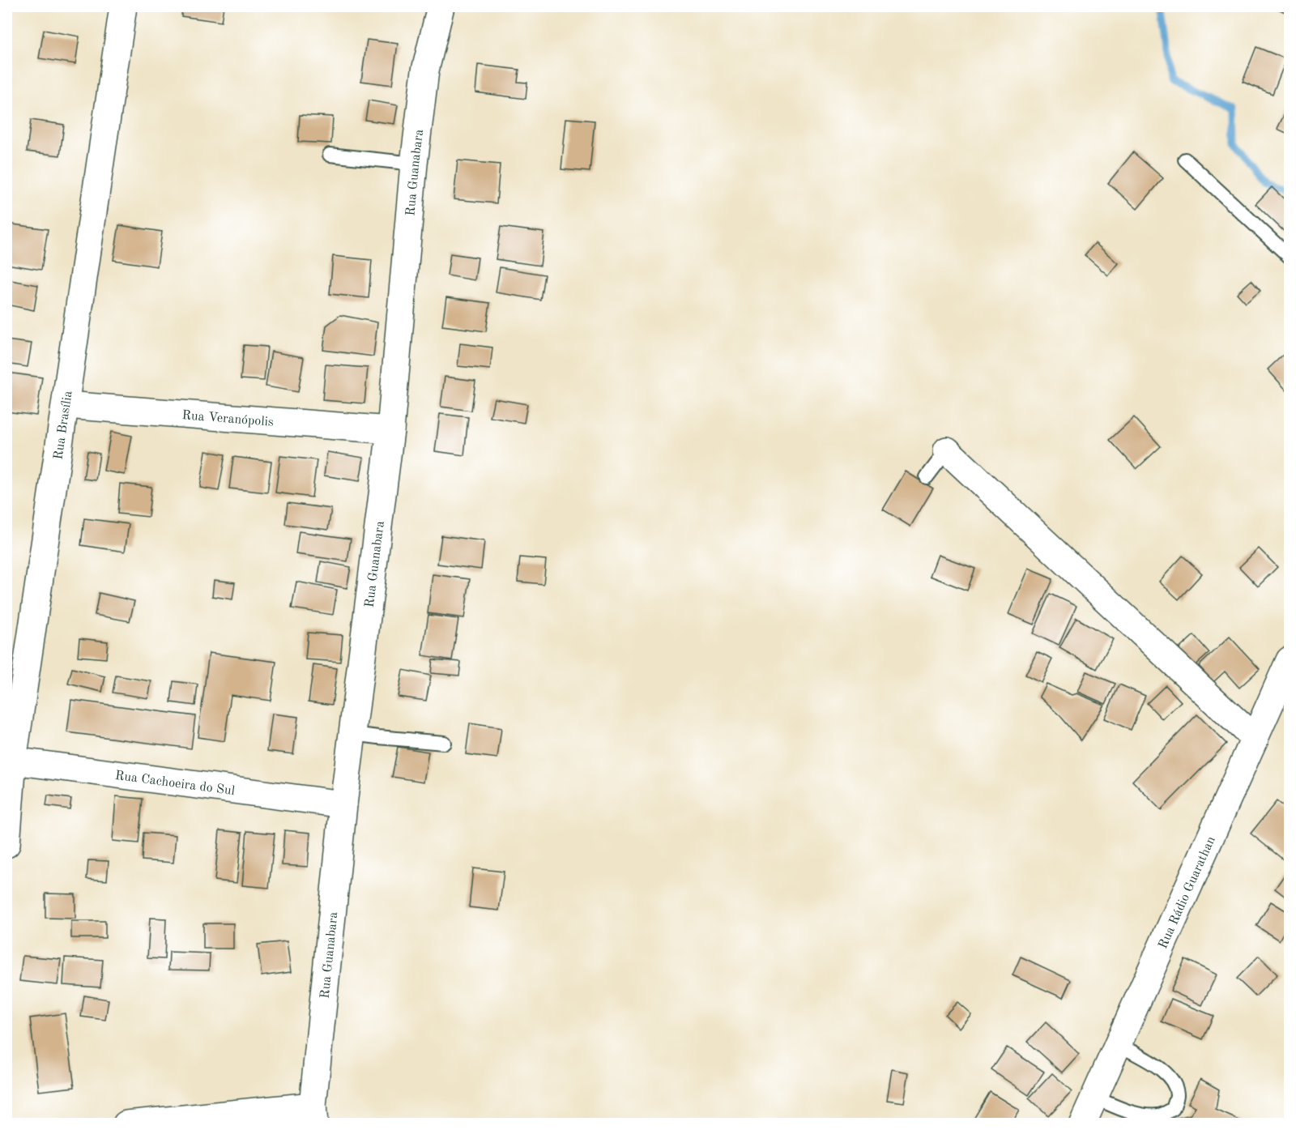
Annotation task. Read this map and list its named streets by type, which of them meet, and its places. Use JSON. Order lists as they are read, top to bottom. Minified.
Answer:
{"streets":{"street":["Rua Guanabara","Rua Veranópolis","Rua Brasília","Rua Cachoeira do Sul","Rua Rádio Guarathan"]},"crossings":[["Rua Guanabara","Rua Veranópolis"],["Rua Guanabara","Rua Cachoeira do Sul"],["Rua Veranópolis","Rua Brasília"],["Rua Brasília","Rua Cachoeira do Sul"]]}
